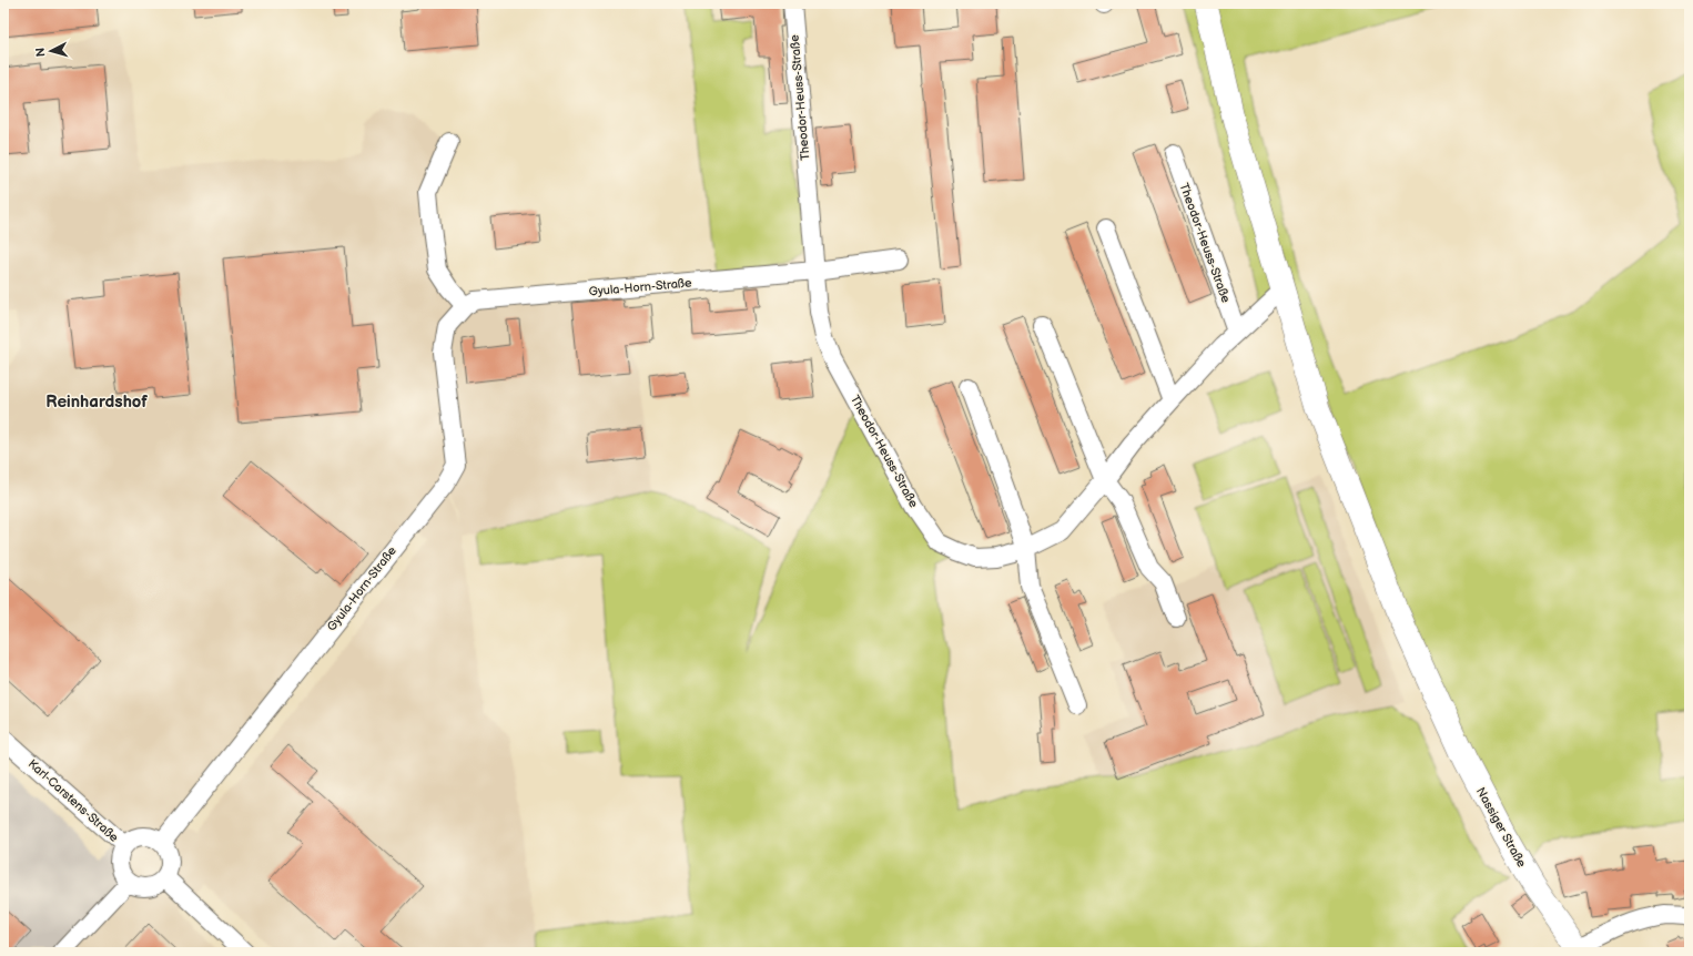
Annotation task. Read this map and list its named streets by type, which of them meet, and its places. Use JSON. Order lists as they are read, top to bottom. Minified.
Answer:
{"streets":{"main road":["Nassiger Straße"],"street":["Theodor-Heuss-Straße","Gyula-Horn-Straße","Karl-Carstens-Straße"]},"crossings":[["Theodor-Heuss-Straße","Gyula-Horn-Straße"],["Theodor-Heuss-Straße","Nassiger Straße"],["Gyula-Horn-Straße","Karl-Carstens-Straße"]],"districts":["Reinhardshof"],"north":"left"}
